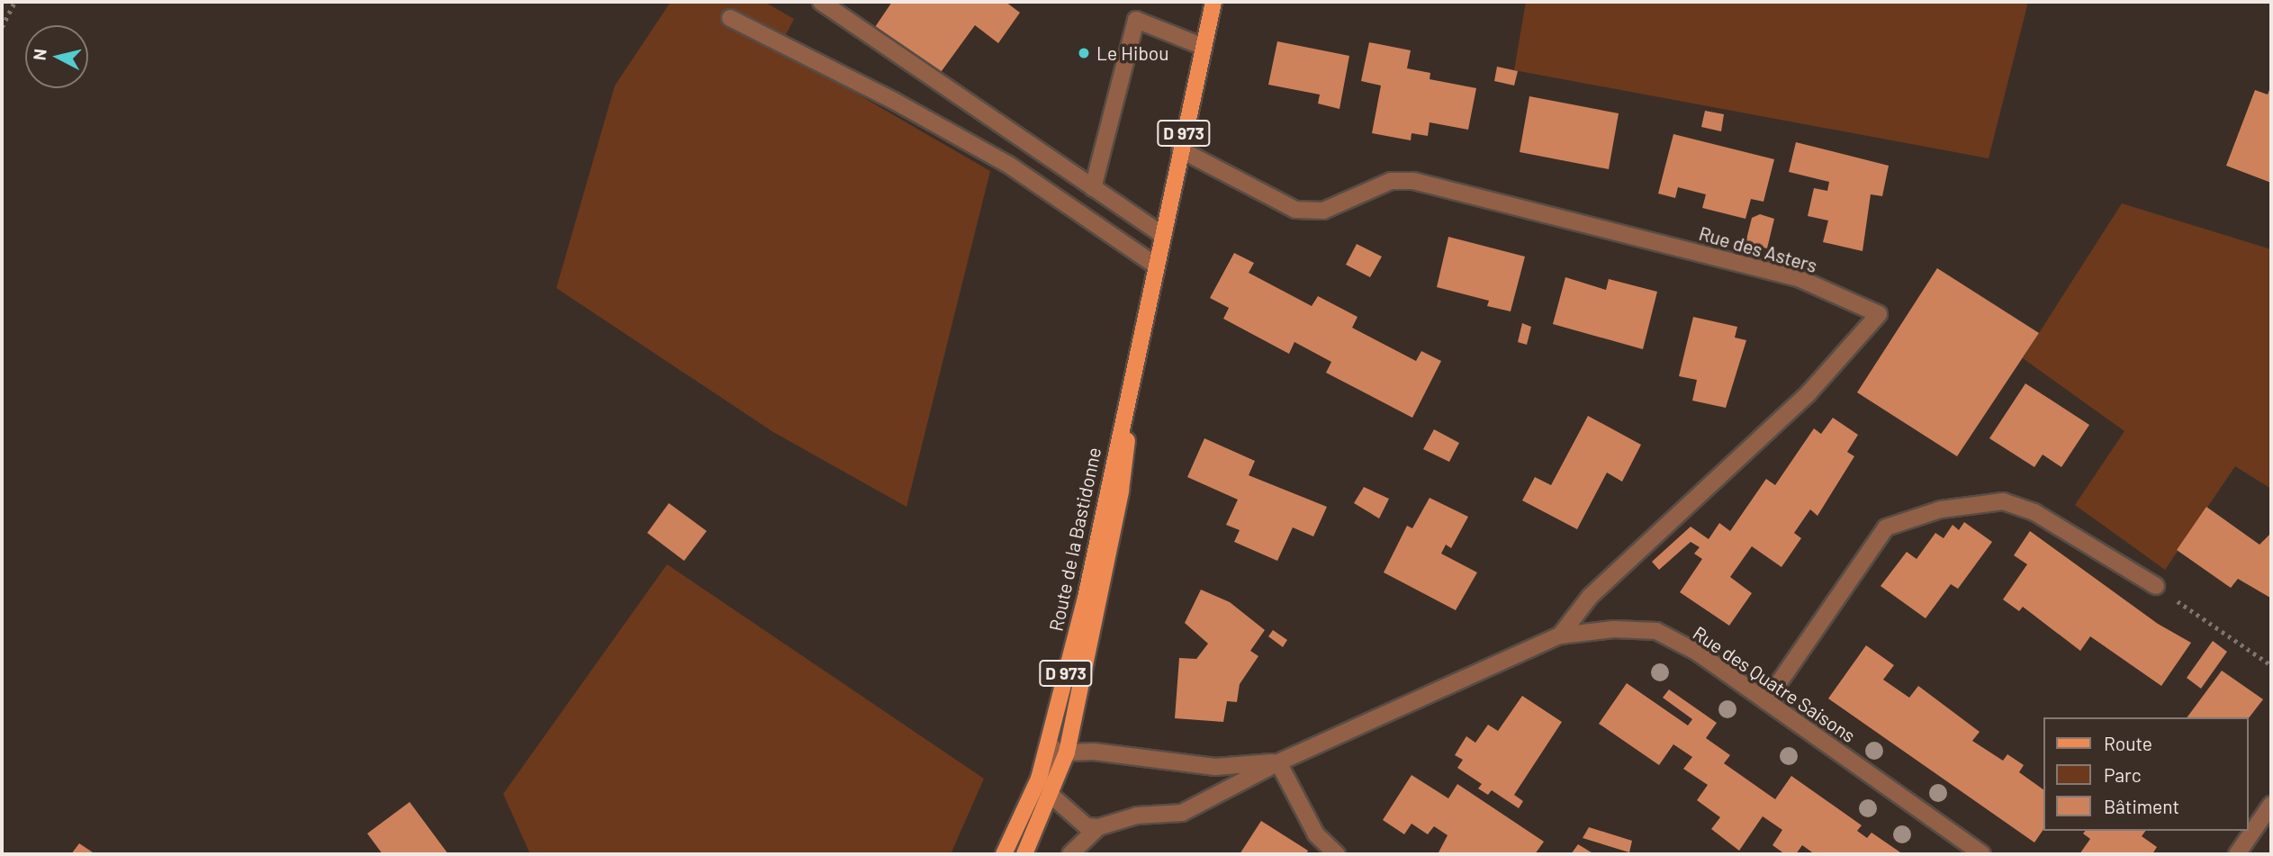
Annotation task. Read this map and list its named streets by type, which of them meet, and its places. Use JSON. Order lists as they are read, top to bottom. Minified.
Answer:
{"streets":{"main road":["D 973","Route de la Bastidonne"],"street":["Rue des Asters","Rue des Quatre Saisons"]},"crossings":[["Rue des Asters","Route de la Bastidonne"],["Rue des Asters","Rue des Quatre Saisons"],["Route de la Bastidonne","Rue des Quatre Saisons"]],"places":["Le Hibou"],"legend":["Route","Parc","Bâtiment"],"north":"left"}
